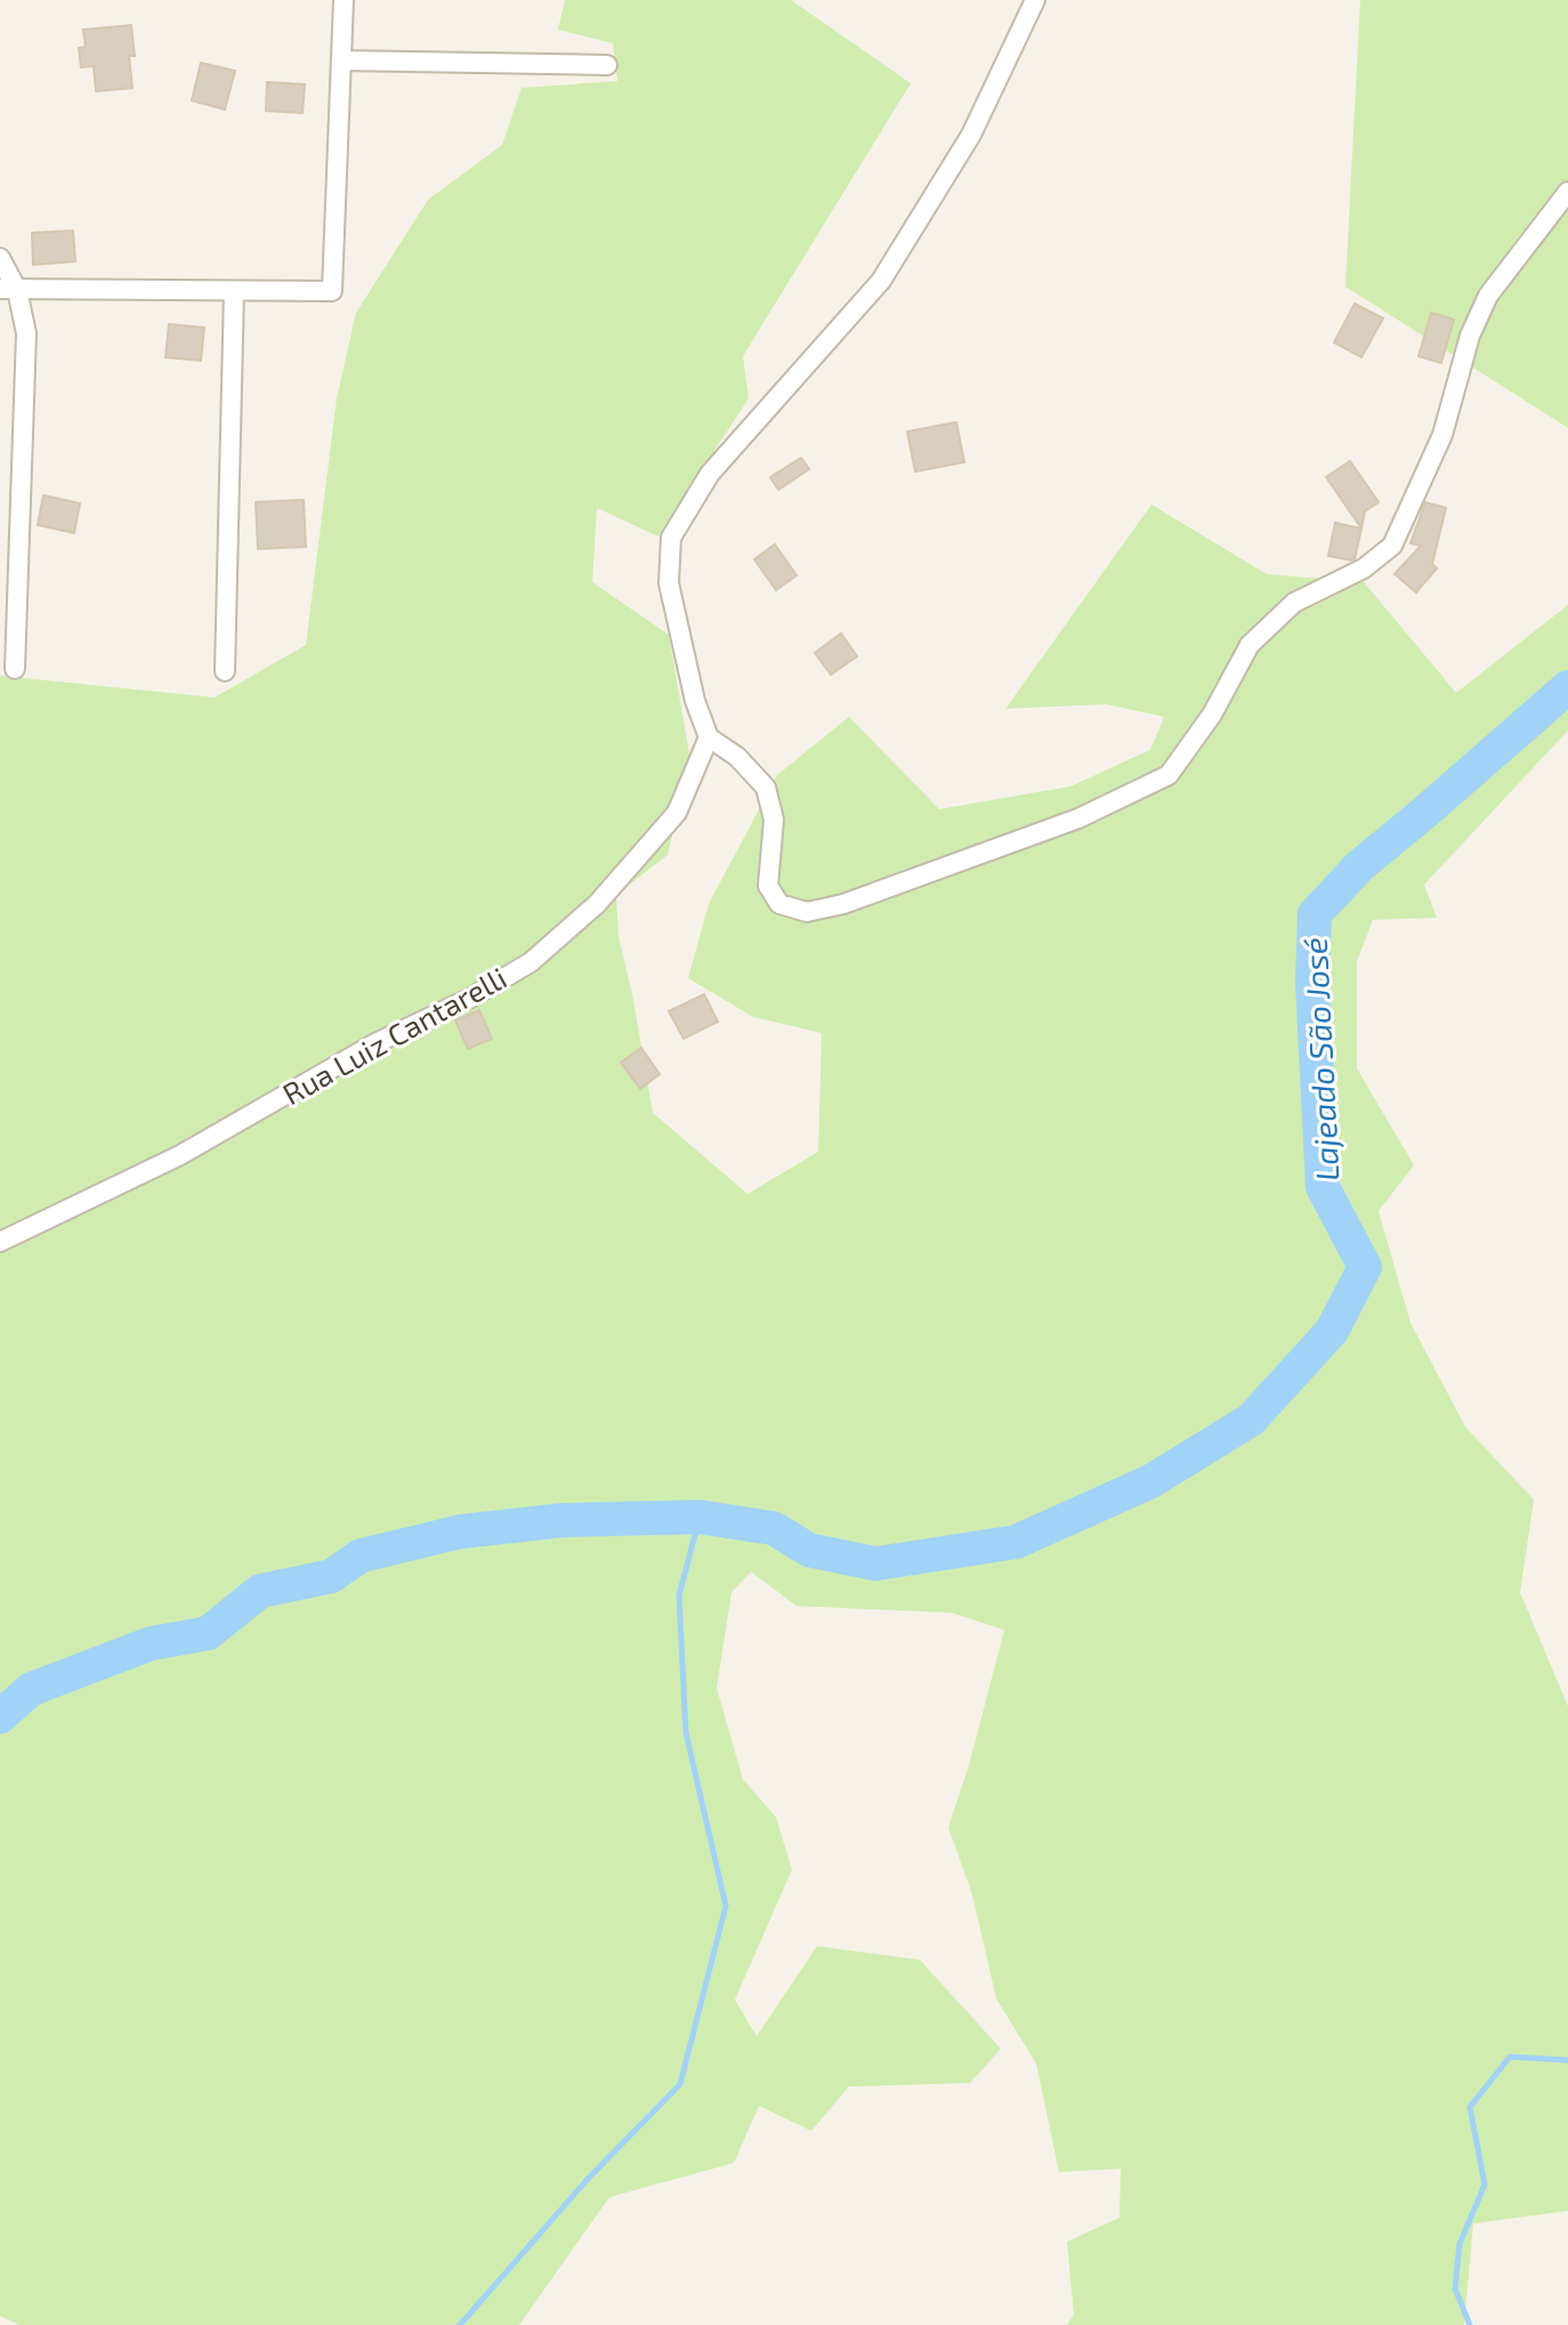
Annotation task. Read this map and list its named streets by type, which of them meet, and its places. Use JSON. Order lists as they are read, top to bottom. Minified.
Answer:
{"streets":{"street":["Rua Luiz Cantarelli"]},"water":["Lajeado São José"]}
